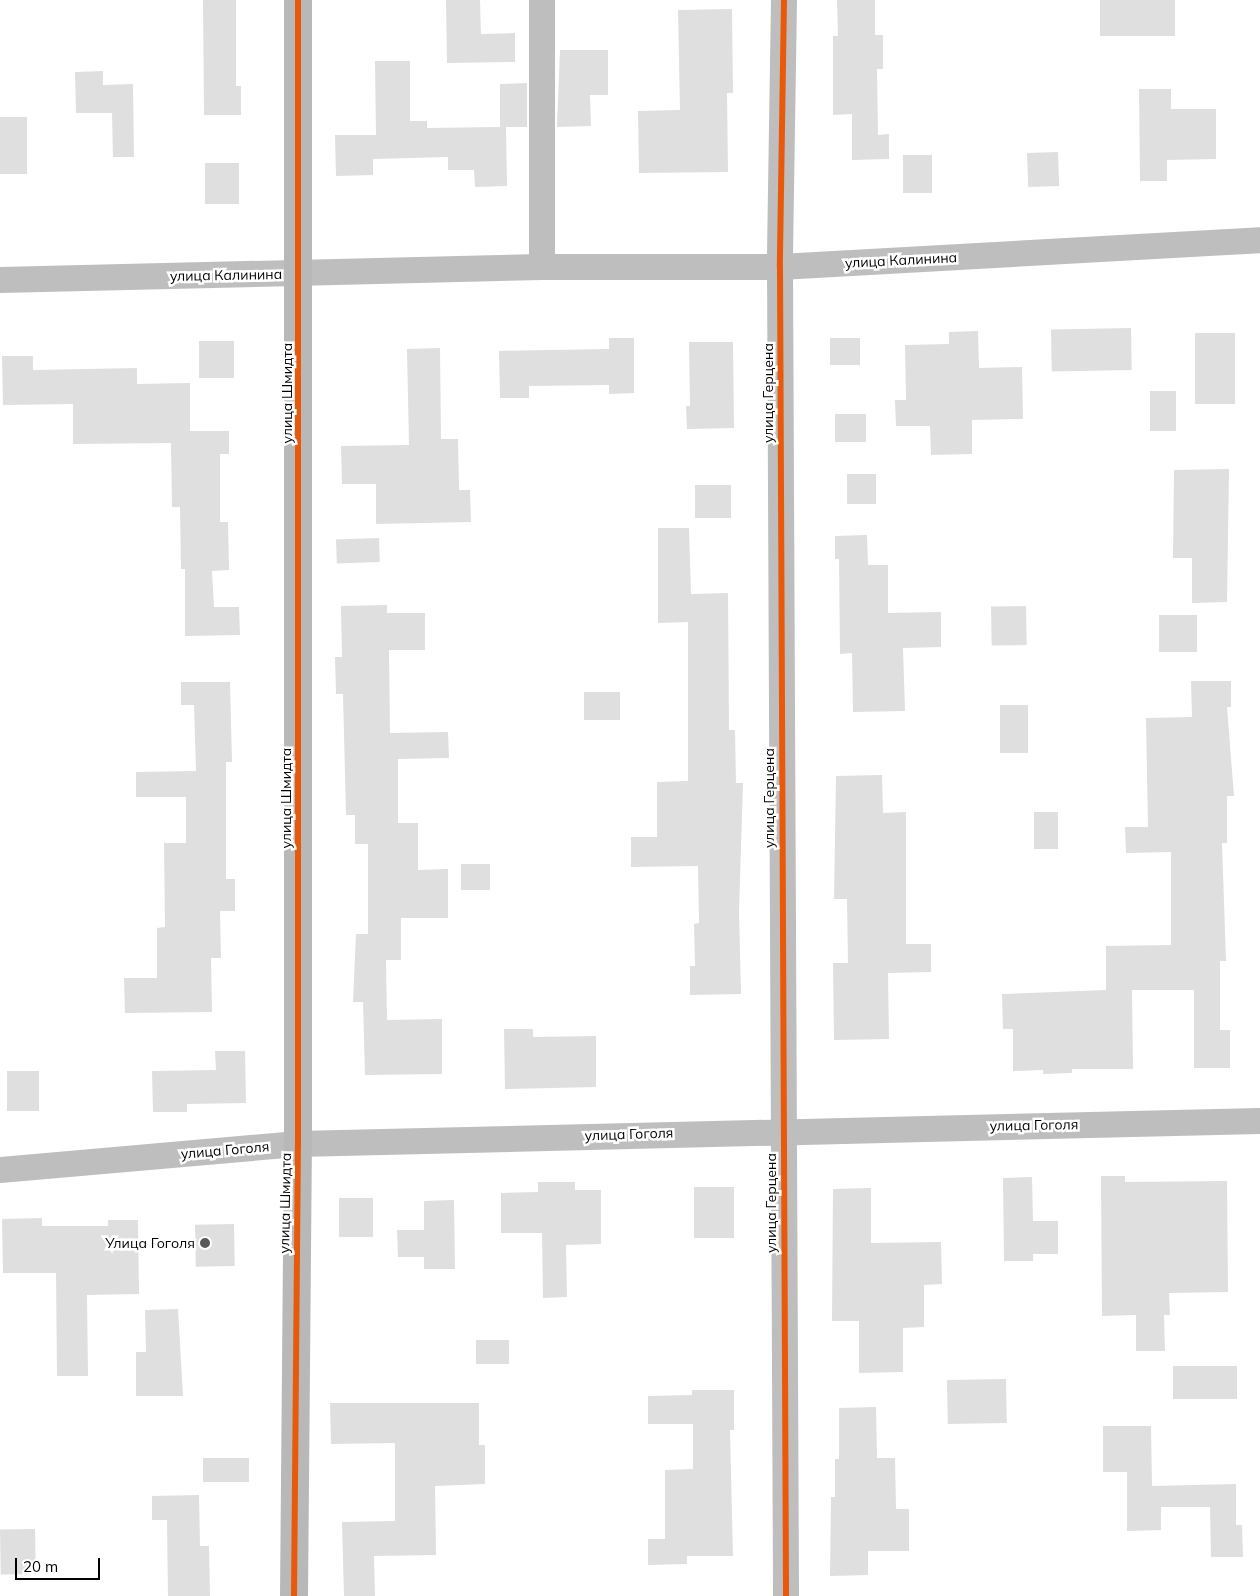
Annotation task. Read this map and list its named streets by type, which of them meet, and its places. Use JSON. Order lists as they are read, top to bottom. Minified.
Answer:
{"streets":{"street":["улица Калинина","улица Шмидта","улица Герцена","улица Гоголя"]},"crossings":[["улица Калинина","улица Шмидта"],["улица Калинина","улица Герцена"],["улица Шмидта","улица Гоголя"],["улица Герцена","улица Гоголя"]],"places":["Улица Гоголя"],"scale_bar":"20 m"}
